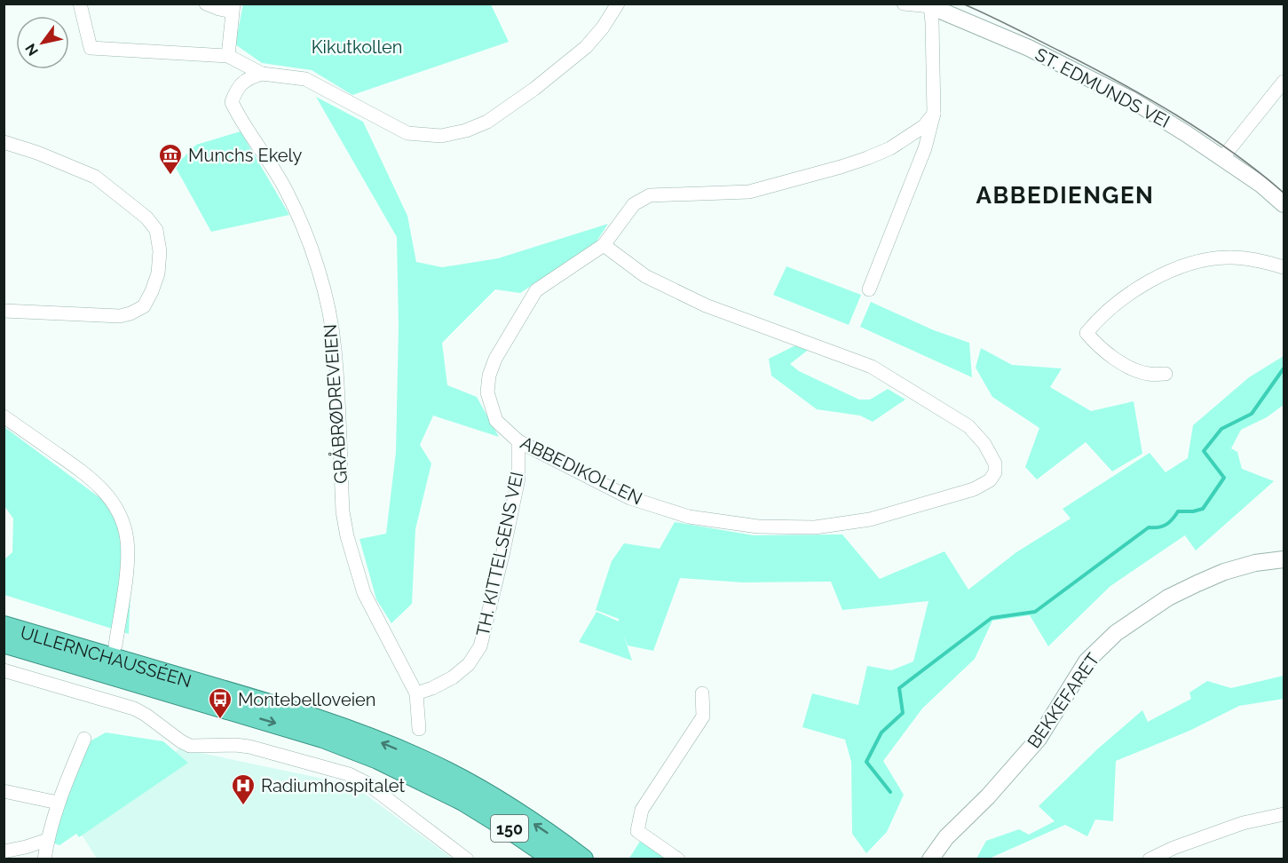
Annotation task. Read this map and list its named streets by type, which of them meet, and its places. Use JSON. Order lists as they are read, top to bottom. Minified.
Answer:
{"streets":{"highway":["ULLERNCHAUSSÉEN","150"],"street":["ST. EDMUNDS VEI","GRÅBRØDREVEIEN","ABBEDIKOLLEN","TH. KITTELSENS VEI","BEKKEFARET"]},"crossings":[["GRÅBRØDREVEIEN","TH. KITTELSENS VEI"],["ABBEDIKOLLEN","TH. KITTELSENS VEI"]],"districts":["ABBEDIENGEN"],"parks":["Kikutkollen"],"places":{"museum":["Munchs Ekely"],"bus stop":["Montebelloveien"],"hospital":["Radiumhospitalet"]},"north":"bottom left"}
